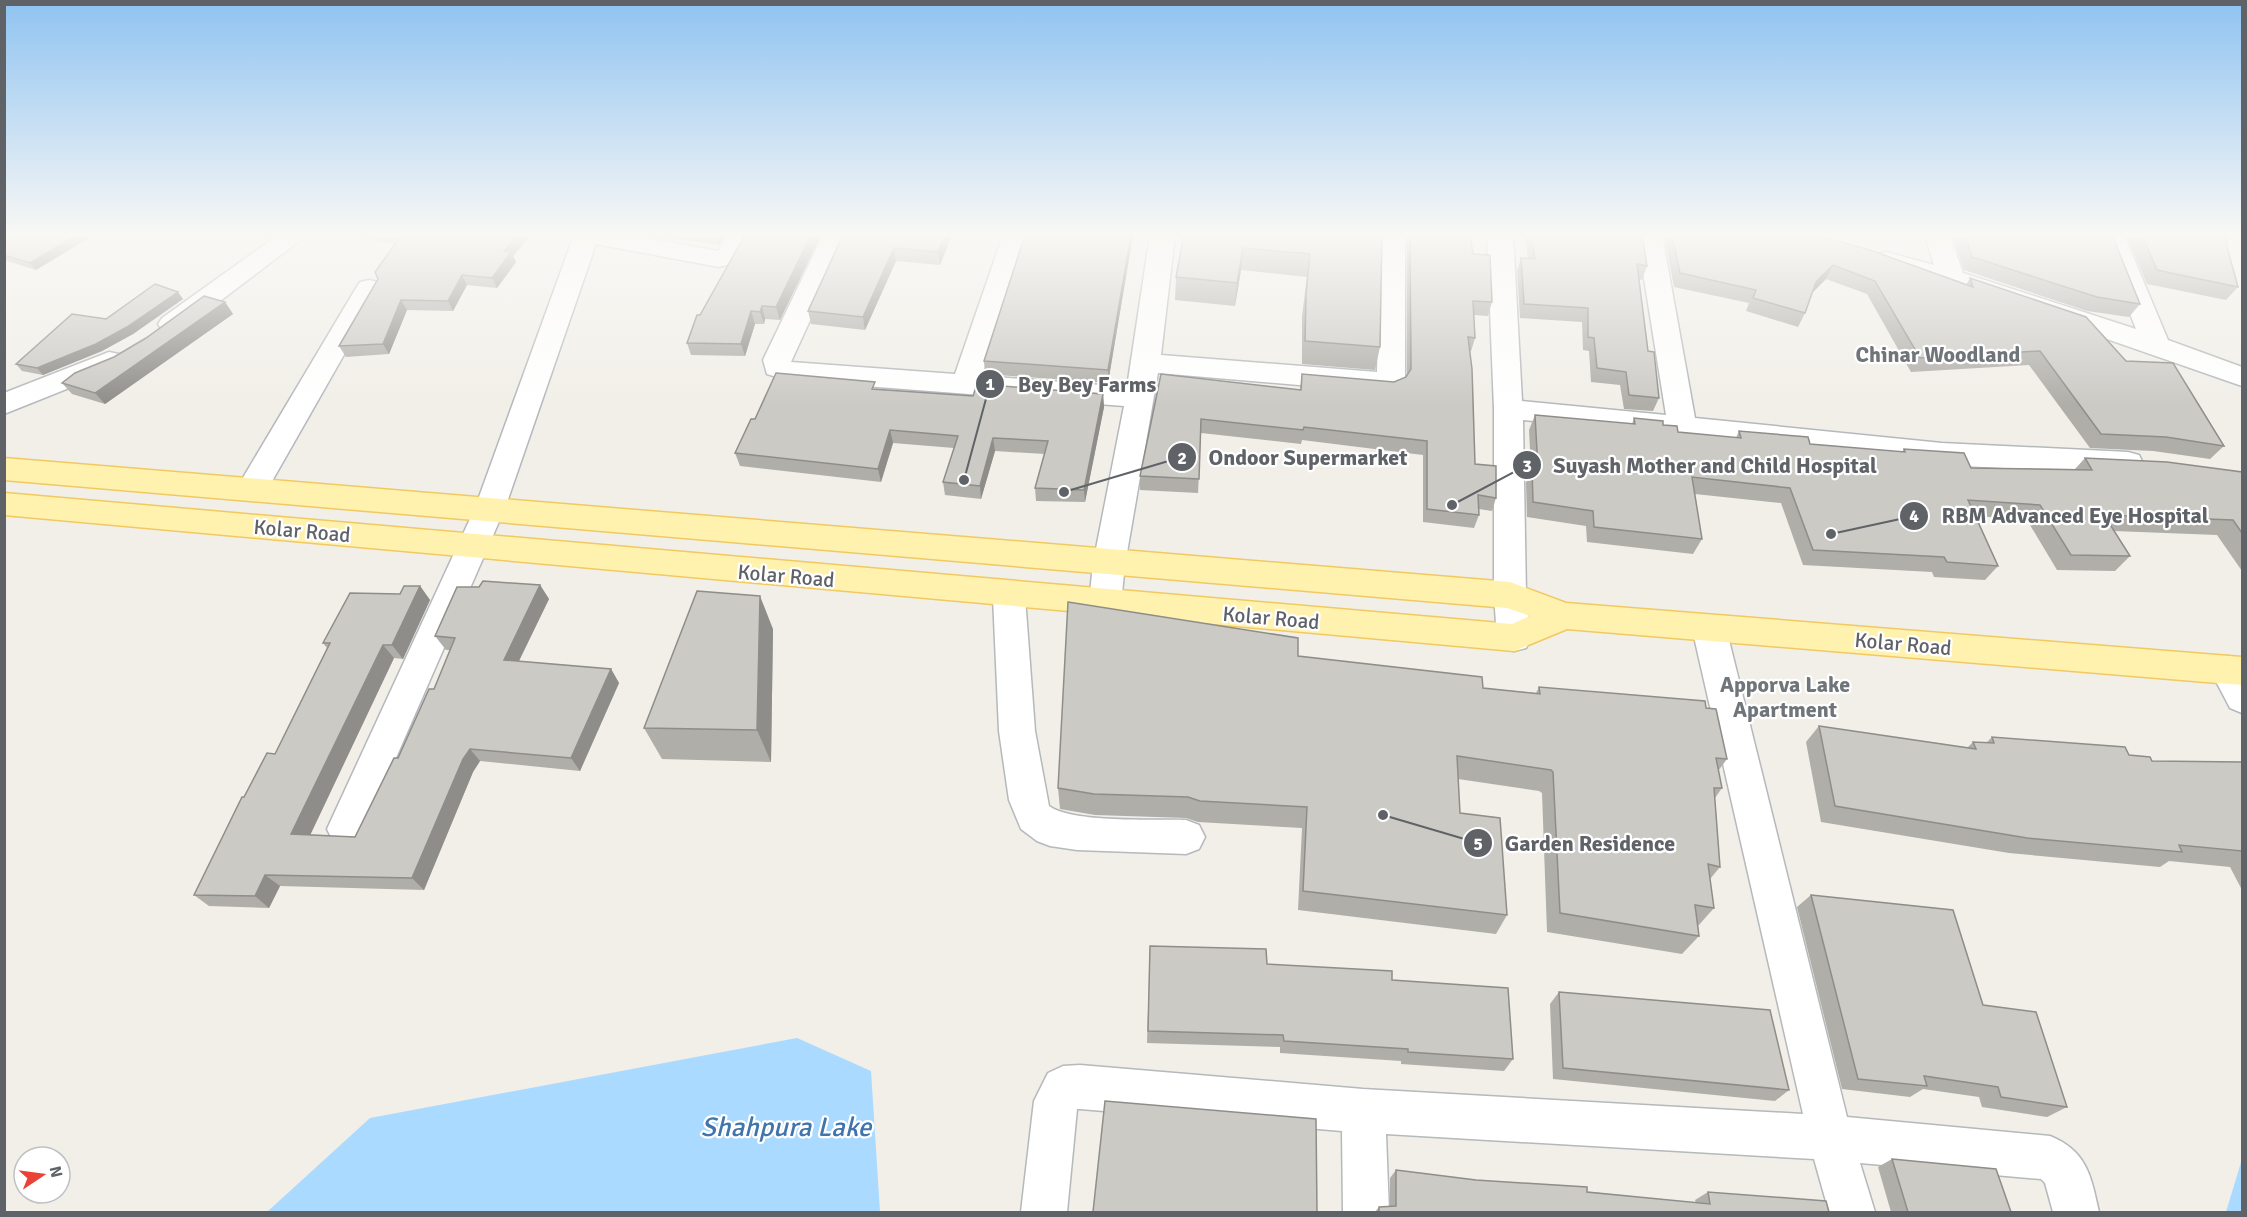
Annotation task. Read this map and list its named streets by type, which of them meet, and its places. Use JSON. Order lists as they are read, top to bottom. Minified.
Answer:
{"streets":{"main road":["Kolar Road"]},"districts":["Chinar Woodland","Apporva Lake Apartment"],"water":["Shahpura Lake"],"places":["Bey Bey Farms","Ondoor Supermarket","Suyash Mother and Child Hospital","RBM Advanced Eye Hospital","Garden Residence"],"north":"right"}
